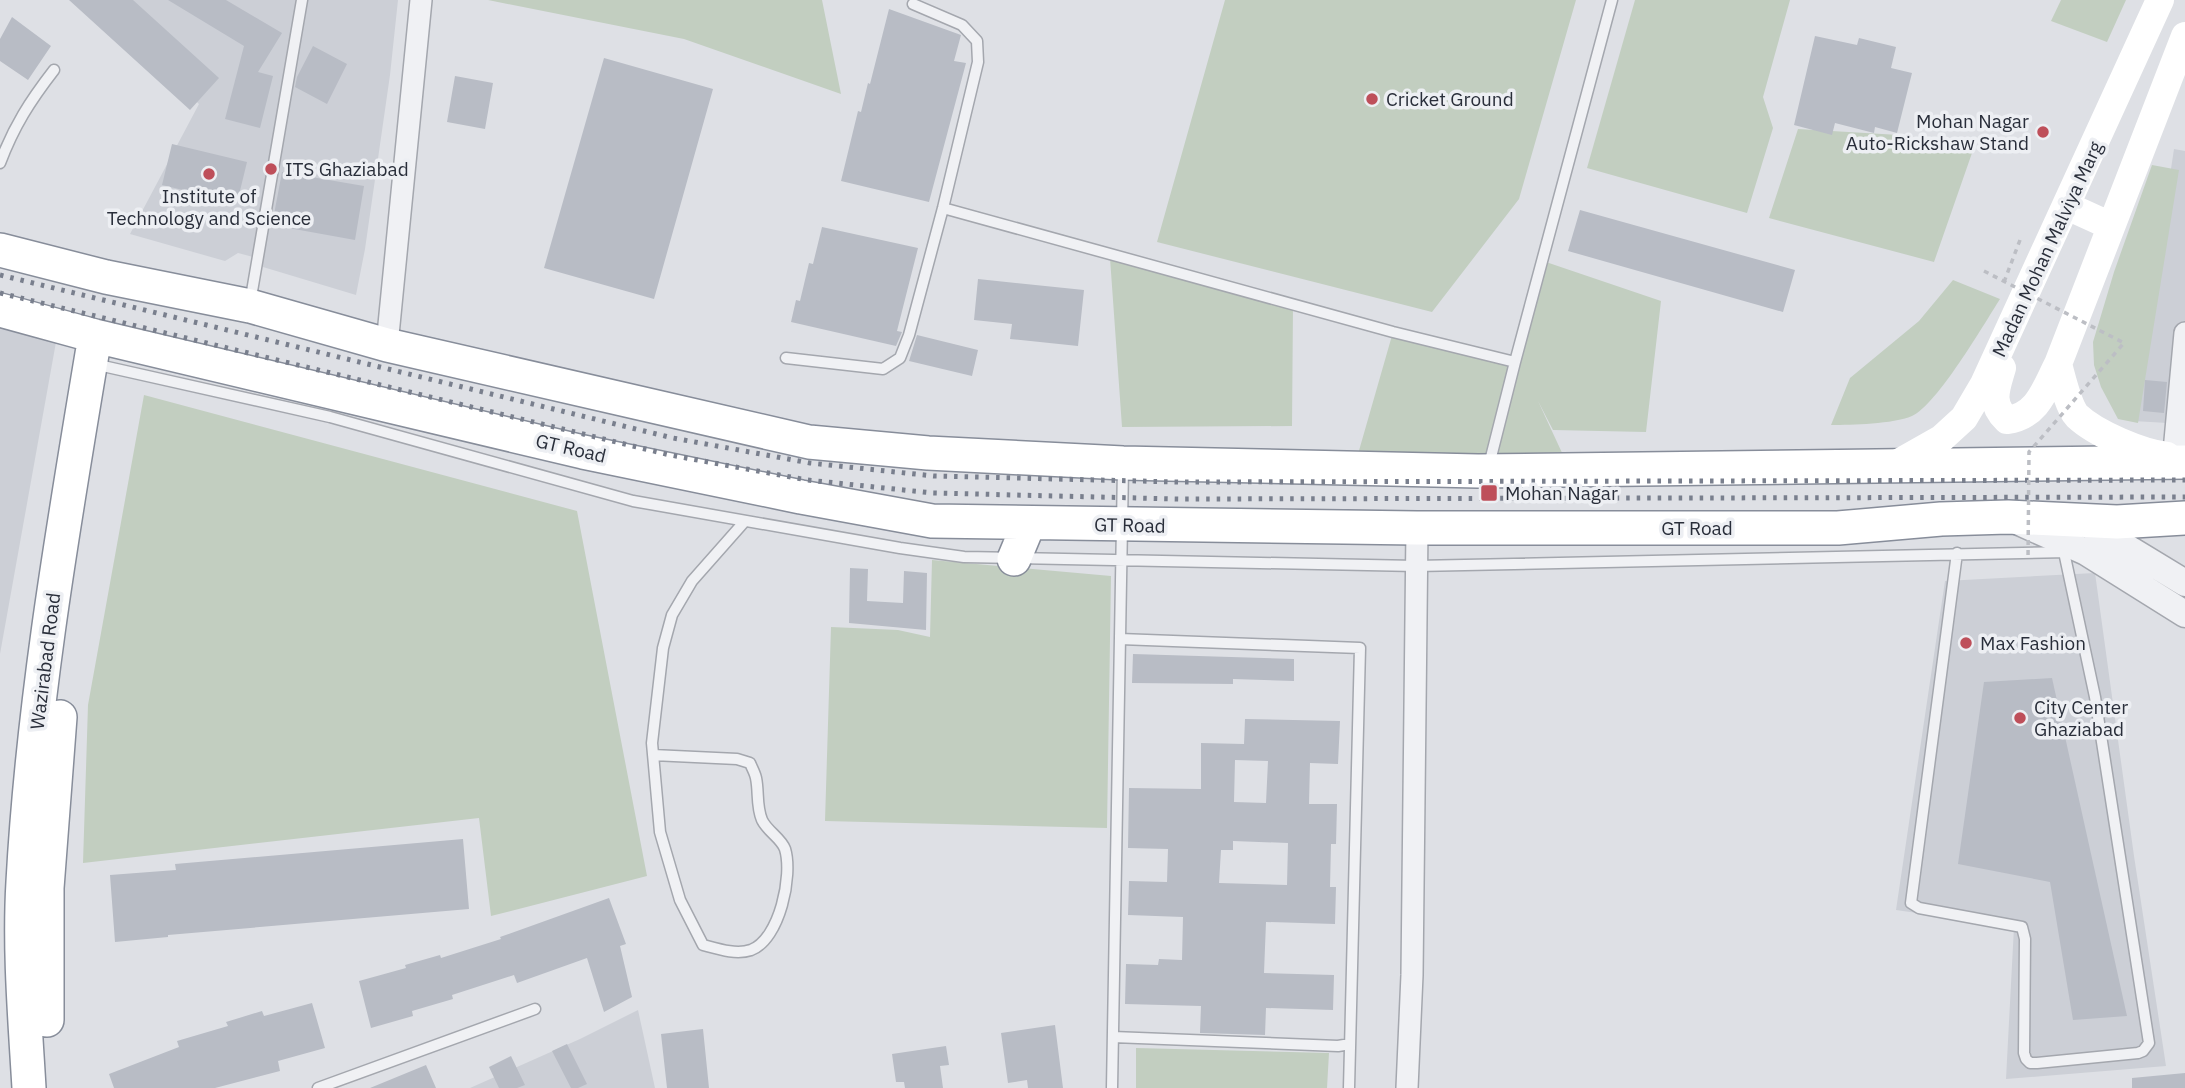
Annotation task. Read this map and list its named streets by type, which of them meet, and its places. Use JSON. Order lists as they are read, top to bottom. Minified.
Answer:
{"streets":{"highway":["GT Road","Wazirabad Road"],"main road":["Madan Mohan Malviya Marg"]},"crossings":[["GT Road","Wazirabad Road"]],"places":{"other":["Cricket Ground","Mohan Nagar Auto-Rickshaw Stand","ITS Ghaziabad","Institute of Technology and Science","Max Fashion","City Center Ghaziabad"],"transit":["Mohan Nagar"]}}
